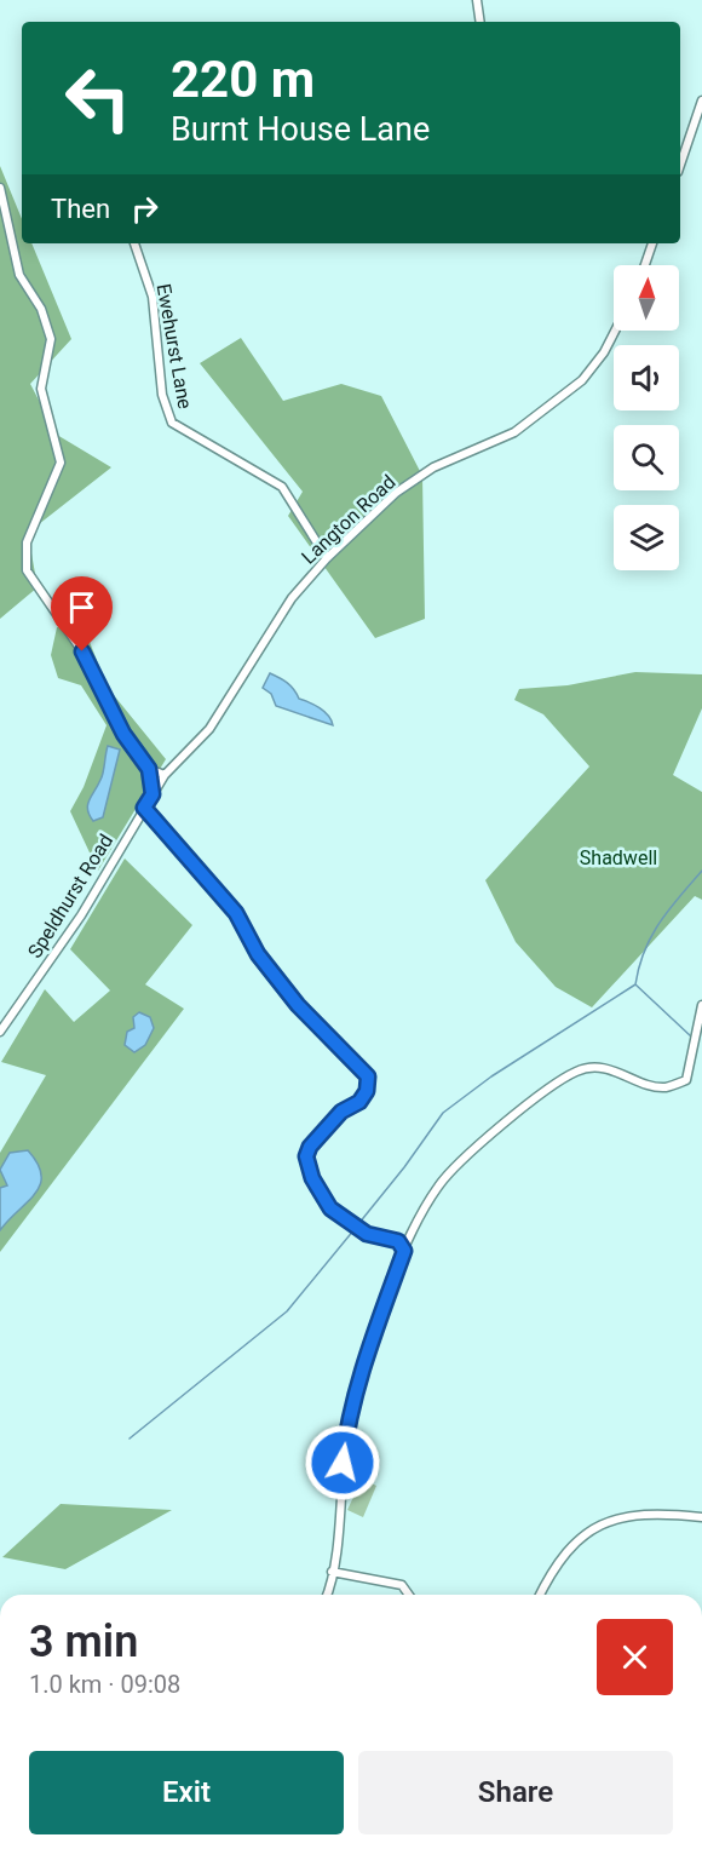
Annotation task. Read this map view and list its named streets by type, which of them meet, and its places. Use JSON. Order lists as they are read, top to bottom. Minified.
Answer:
{"streets":{"street":["Ewehurst Lane","Langton Road","Speldhurst Road"]},"crossings":[["Ewehurst Lane","Langton Road"],["Langton Road","Speldhurst Road"]],"parks":["Shadwell"],"north":"top","page":{"turn":["220 m","Burnt House Lane"],"then":"Then","heading":["3 min","1.0 km · 09:08"],"buttons":["Exit","Share"]}}
